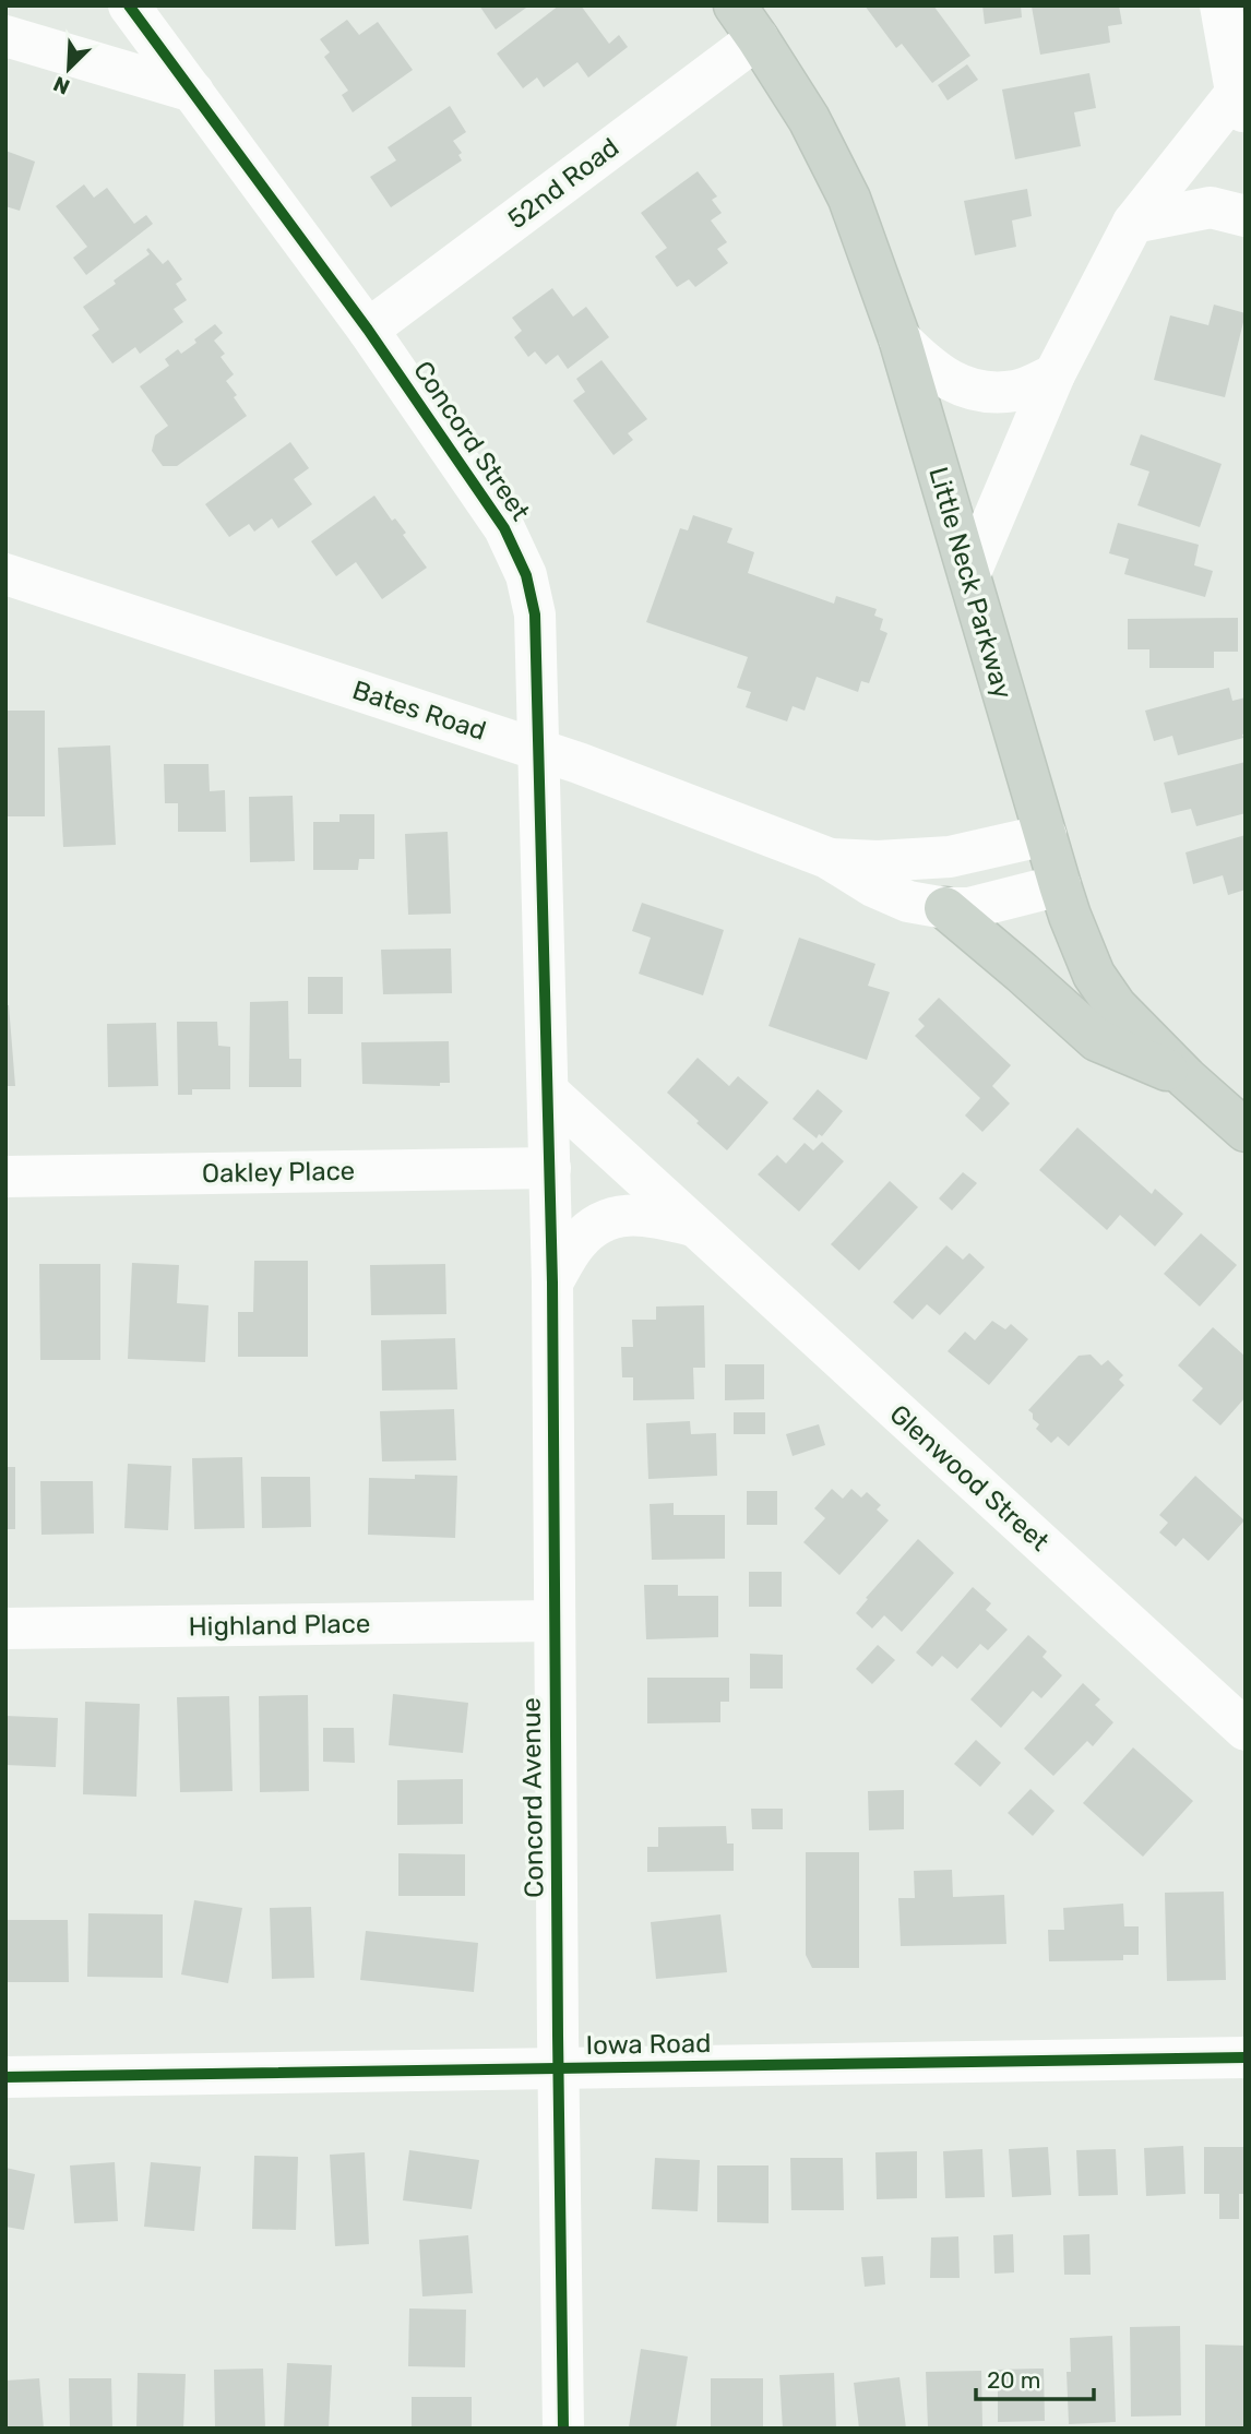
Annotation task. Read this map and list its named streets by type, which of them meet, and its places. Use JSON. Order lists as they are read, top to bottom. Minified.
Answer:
{"streets":{"main road":["Little Neck Parkway"],"street":["52nd Road","Concord Street","Bates Road","Oakley Place","Glenwood Street","Highland Place","Concord Avenue","Iowa Road"]},"crossings":[["52nd Road","Concord Street"],["52nd Road","Little Neck Parkway"],["Concord Street","Bates Road"],["Concord Street","Oakley Place"],["Concord Street","Glenwood Street"],["Concord Street","Concord Avenue"],["Little Neck Parkway","Bates Road"],["Oakley Place","Concord Avenue"],["Highland Place","Concord Avenue"],["Concord Avenue","Iowa Road"]],"scale_bar":"20 m","north":"bottom left"}
